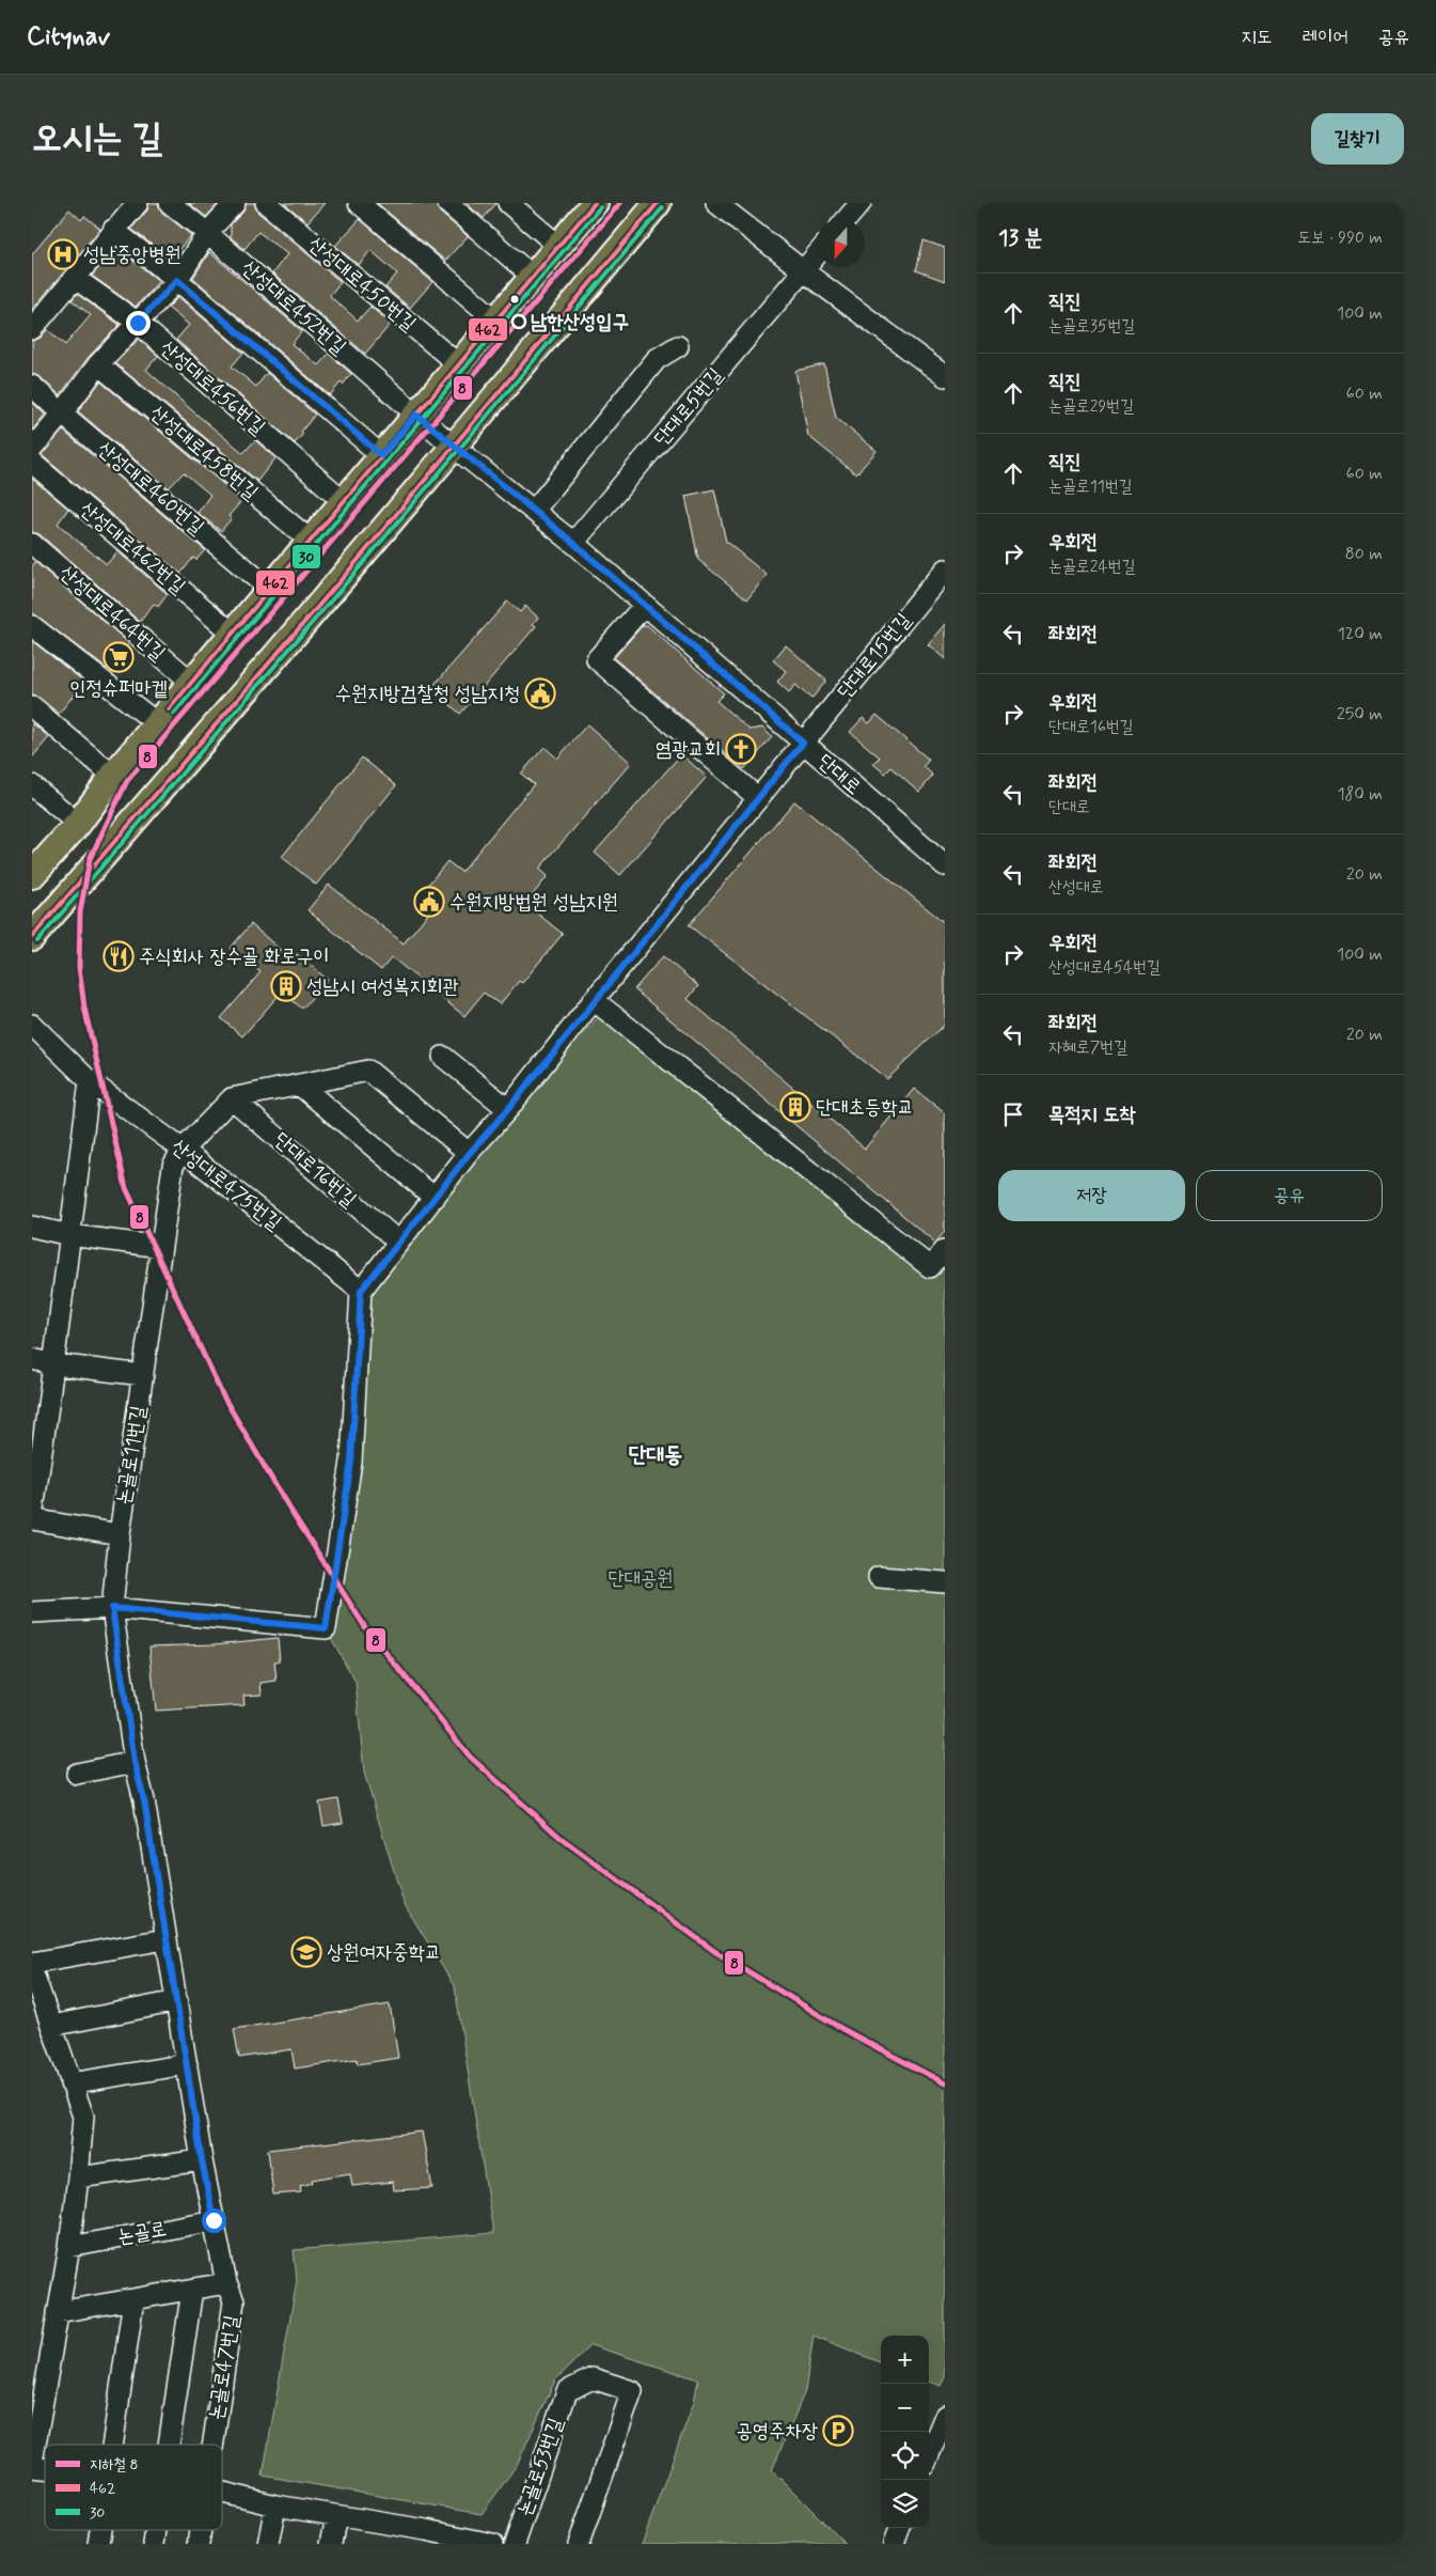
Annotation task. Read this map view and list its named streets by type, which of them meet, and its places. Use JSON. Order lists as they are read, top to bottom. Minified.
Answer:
{"streets":{"street":["산성대로450번길","산성대로452번길","산성대로456번길","단대로5번길","산성대로458번길","산성대로460번길","산성대로462번길","산성대로464번길","단대로15번길","단대로","단대로16번길","산성대로475번길","논골로11번길","논골로","논골로47번길","논골로53번길"]},"crossings":[["산성대로452번길","단대로"],["단대로5번길","단대로"],["단대로15번길","단대로"],["단대로16번길","논골로11번길"],["산성대로475번길","논골로11번길"],["논골로11번길","논골로"],["논골로11번길","논골로47번길"]],"districts":["단대동"],"parks":["단대공원"],"places":{"hospital":["성남중앙병원"],"other":["남한산성입구"],"supermarket":["인정슈퍼마켙"],"public building":["수원지방검찰청 성남지청","수원지방법원 성남지원"],"church":["염광교회"],"restaurant":["주식회사 장수골 화로구이"],"building":["성남시 여성복지회관","단대초등학교"],"school or university":["상원여자중학교"],"parking":["공영주차장"]},"lines":["metro line 8","transit line 462","transit line 30"],"legend":["지하철 8","462","30"],"north":"bottom","page":{"header":"Citynav","nav":["지도","레이어","공유"],"buttons":["길찾기",["저장","공유"]],"title":"오시는 길","heading":["13 분","도보 · 990 m"],"list":[["직진","논골로35번길","100 m"],["직진","논골로29번길","60 m"],["직진","논골로11번길","60 m"],["우회전","논골로24번길","80 m"],["좌회전","120 m"],["우회전","단대로16번길","250 m"],["좌회전","단대로","180 m"],["좌회전","산성대로","20 m"],["우회전","산성대로454번길","100 m"],["좌회전","자혜로7번길","20 m"],"목적지 도착"],"map_buttons":["+","−"]}}
